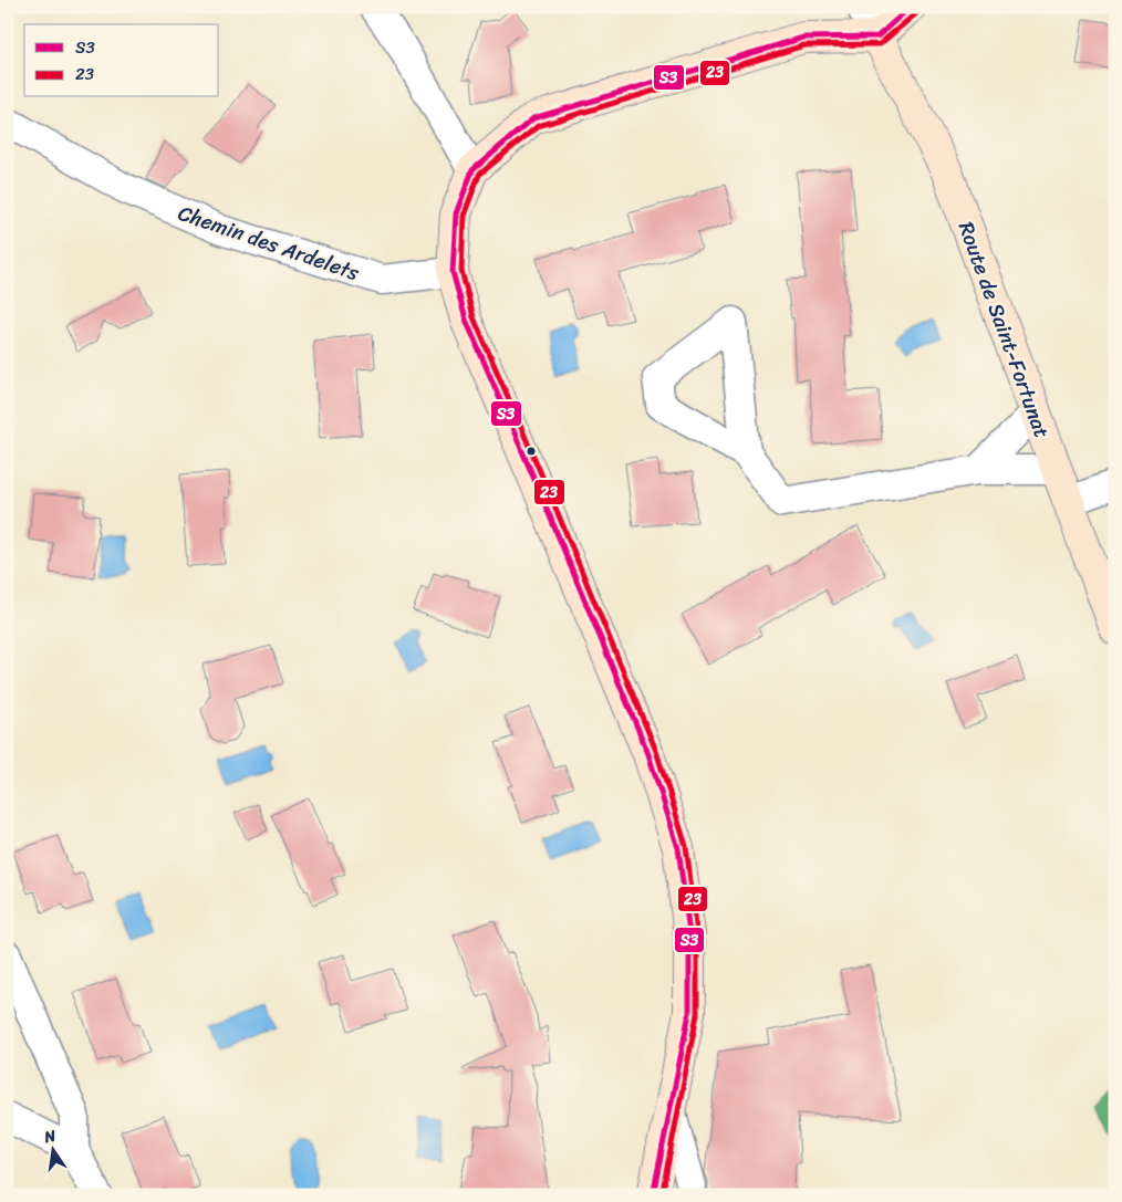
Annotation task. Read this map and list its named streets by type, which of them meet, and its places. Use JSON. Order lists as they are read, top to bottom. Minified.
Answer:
{"streets":{"street":["Chemin des Ardelets","Route de Saint-Fortunat"]},"lines":["transit line S3","transit line 23"],"legend":["S3","23"],"north":"top"}
